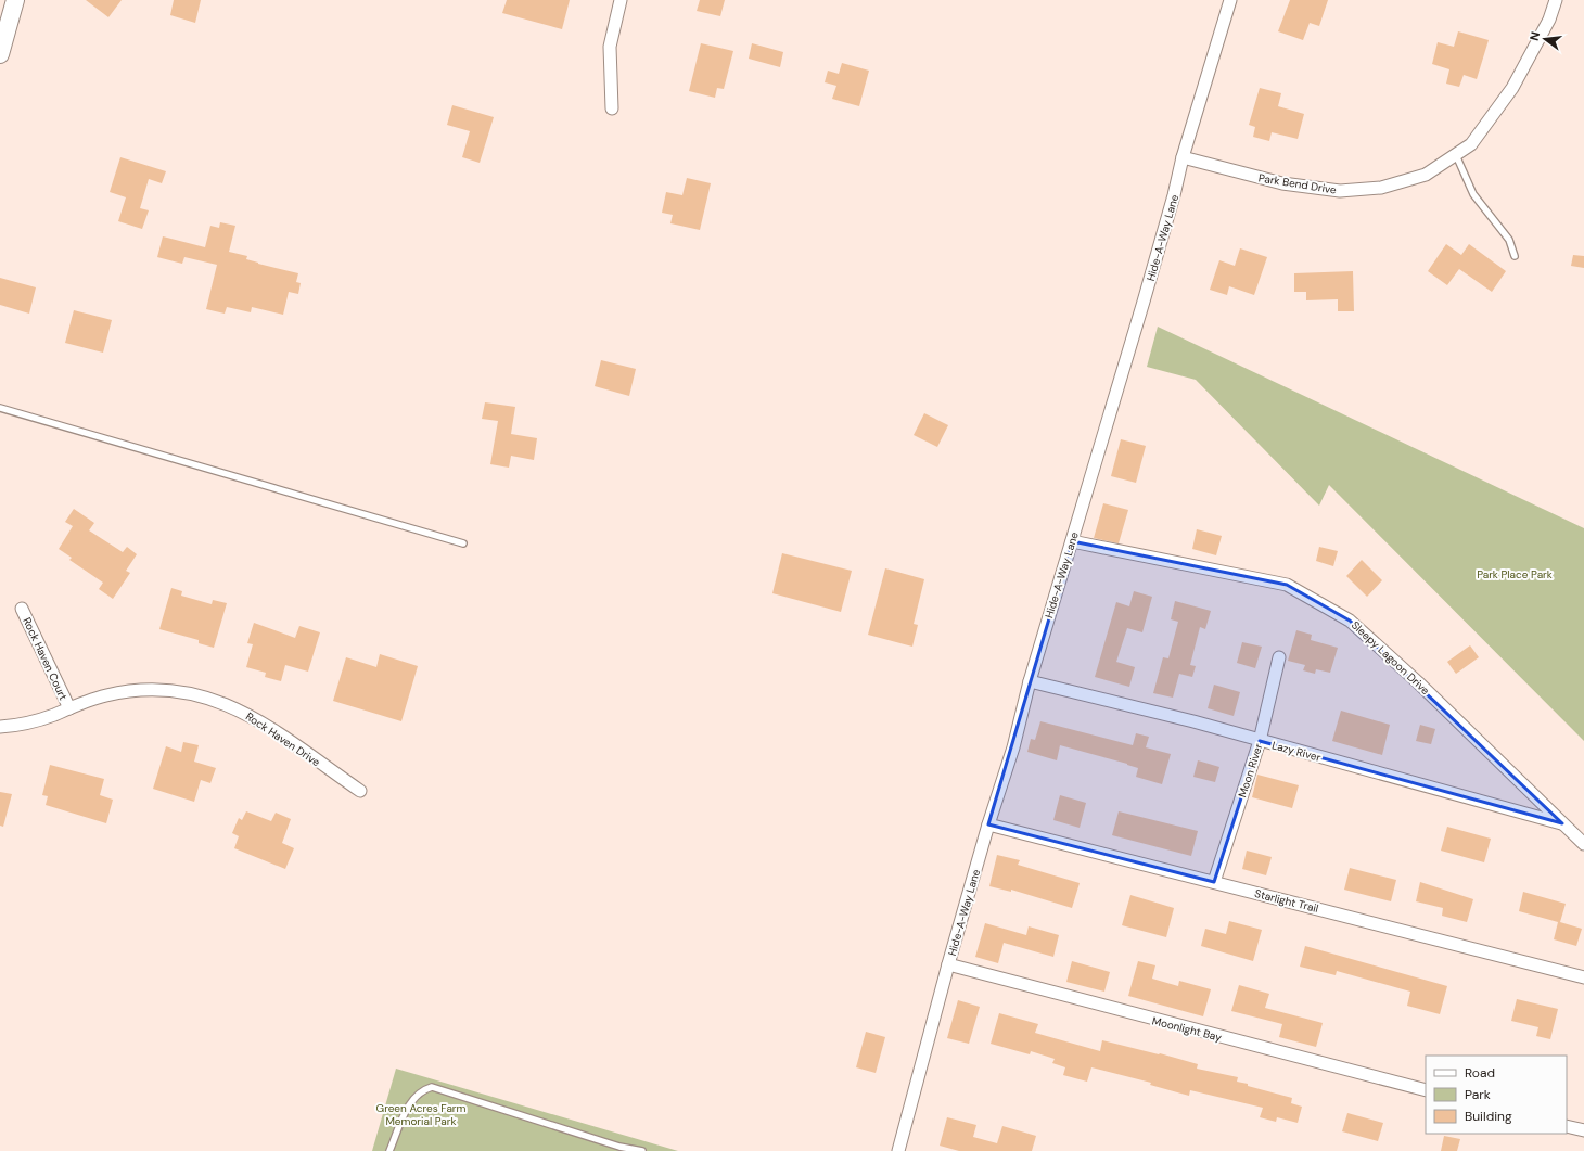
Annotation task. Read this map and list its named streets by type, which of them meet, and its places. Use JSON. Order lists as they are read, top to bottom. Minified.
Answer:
{"streets":{"street":["Park Bend Drive","Hide-A-Way Lane","Sleepy Lagoon Drive","Rock Haven Court","Rock Haven Drive","Lazy River","Moon River","Starlight Trail","Moonlight Bay"]},"crossings":[["Park Bend Drive","Hide-A-Way Lane"],["Hide-A-Way Lane","Sleepy Lagoon Drive"],["Hide-A-Way Lane","Lazy River"],["Hide-A-Way Lane","Starlight Trail"],["Hide-A-Way Lane","Moonlight Bay"],["Sleepy Lagoon Drive","Lazy River"],["Rock Haven Court","Rock Haven Drive"],["Lazy River","Moon River"],["Moon River","Starlight Trail"]],"parks":["Park Place Park","Green Acres Farm Memorial Park"],"legend":["Road","Park","Building"],"north":"left"}
